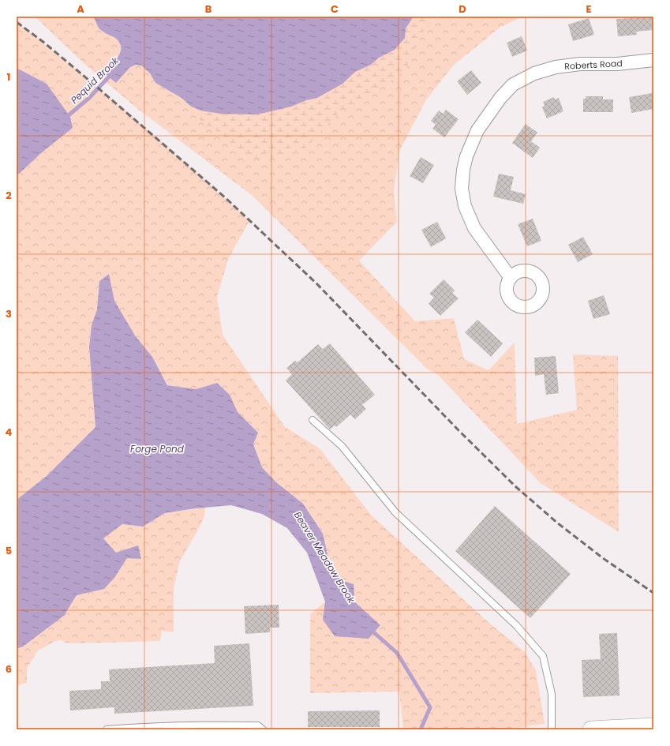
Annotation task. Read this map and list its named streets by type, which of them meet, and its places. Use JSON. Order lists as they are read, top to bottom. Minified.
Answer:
{"streets":{"street":["Roberts Road"]},"water":["Pequid Brook","Forge Pond","Beaver Meadow Brook"],"grid":{"columns":["A","B","C","D","E"],"rows":["1","2","3","4","5","6"]}}
